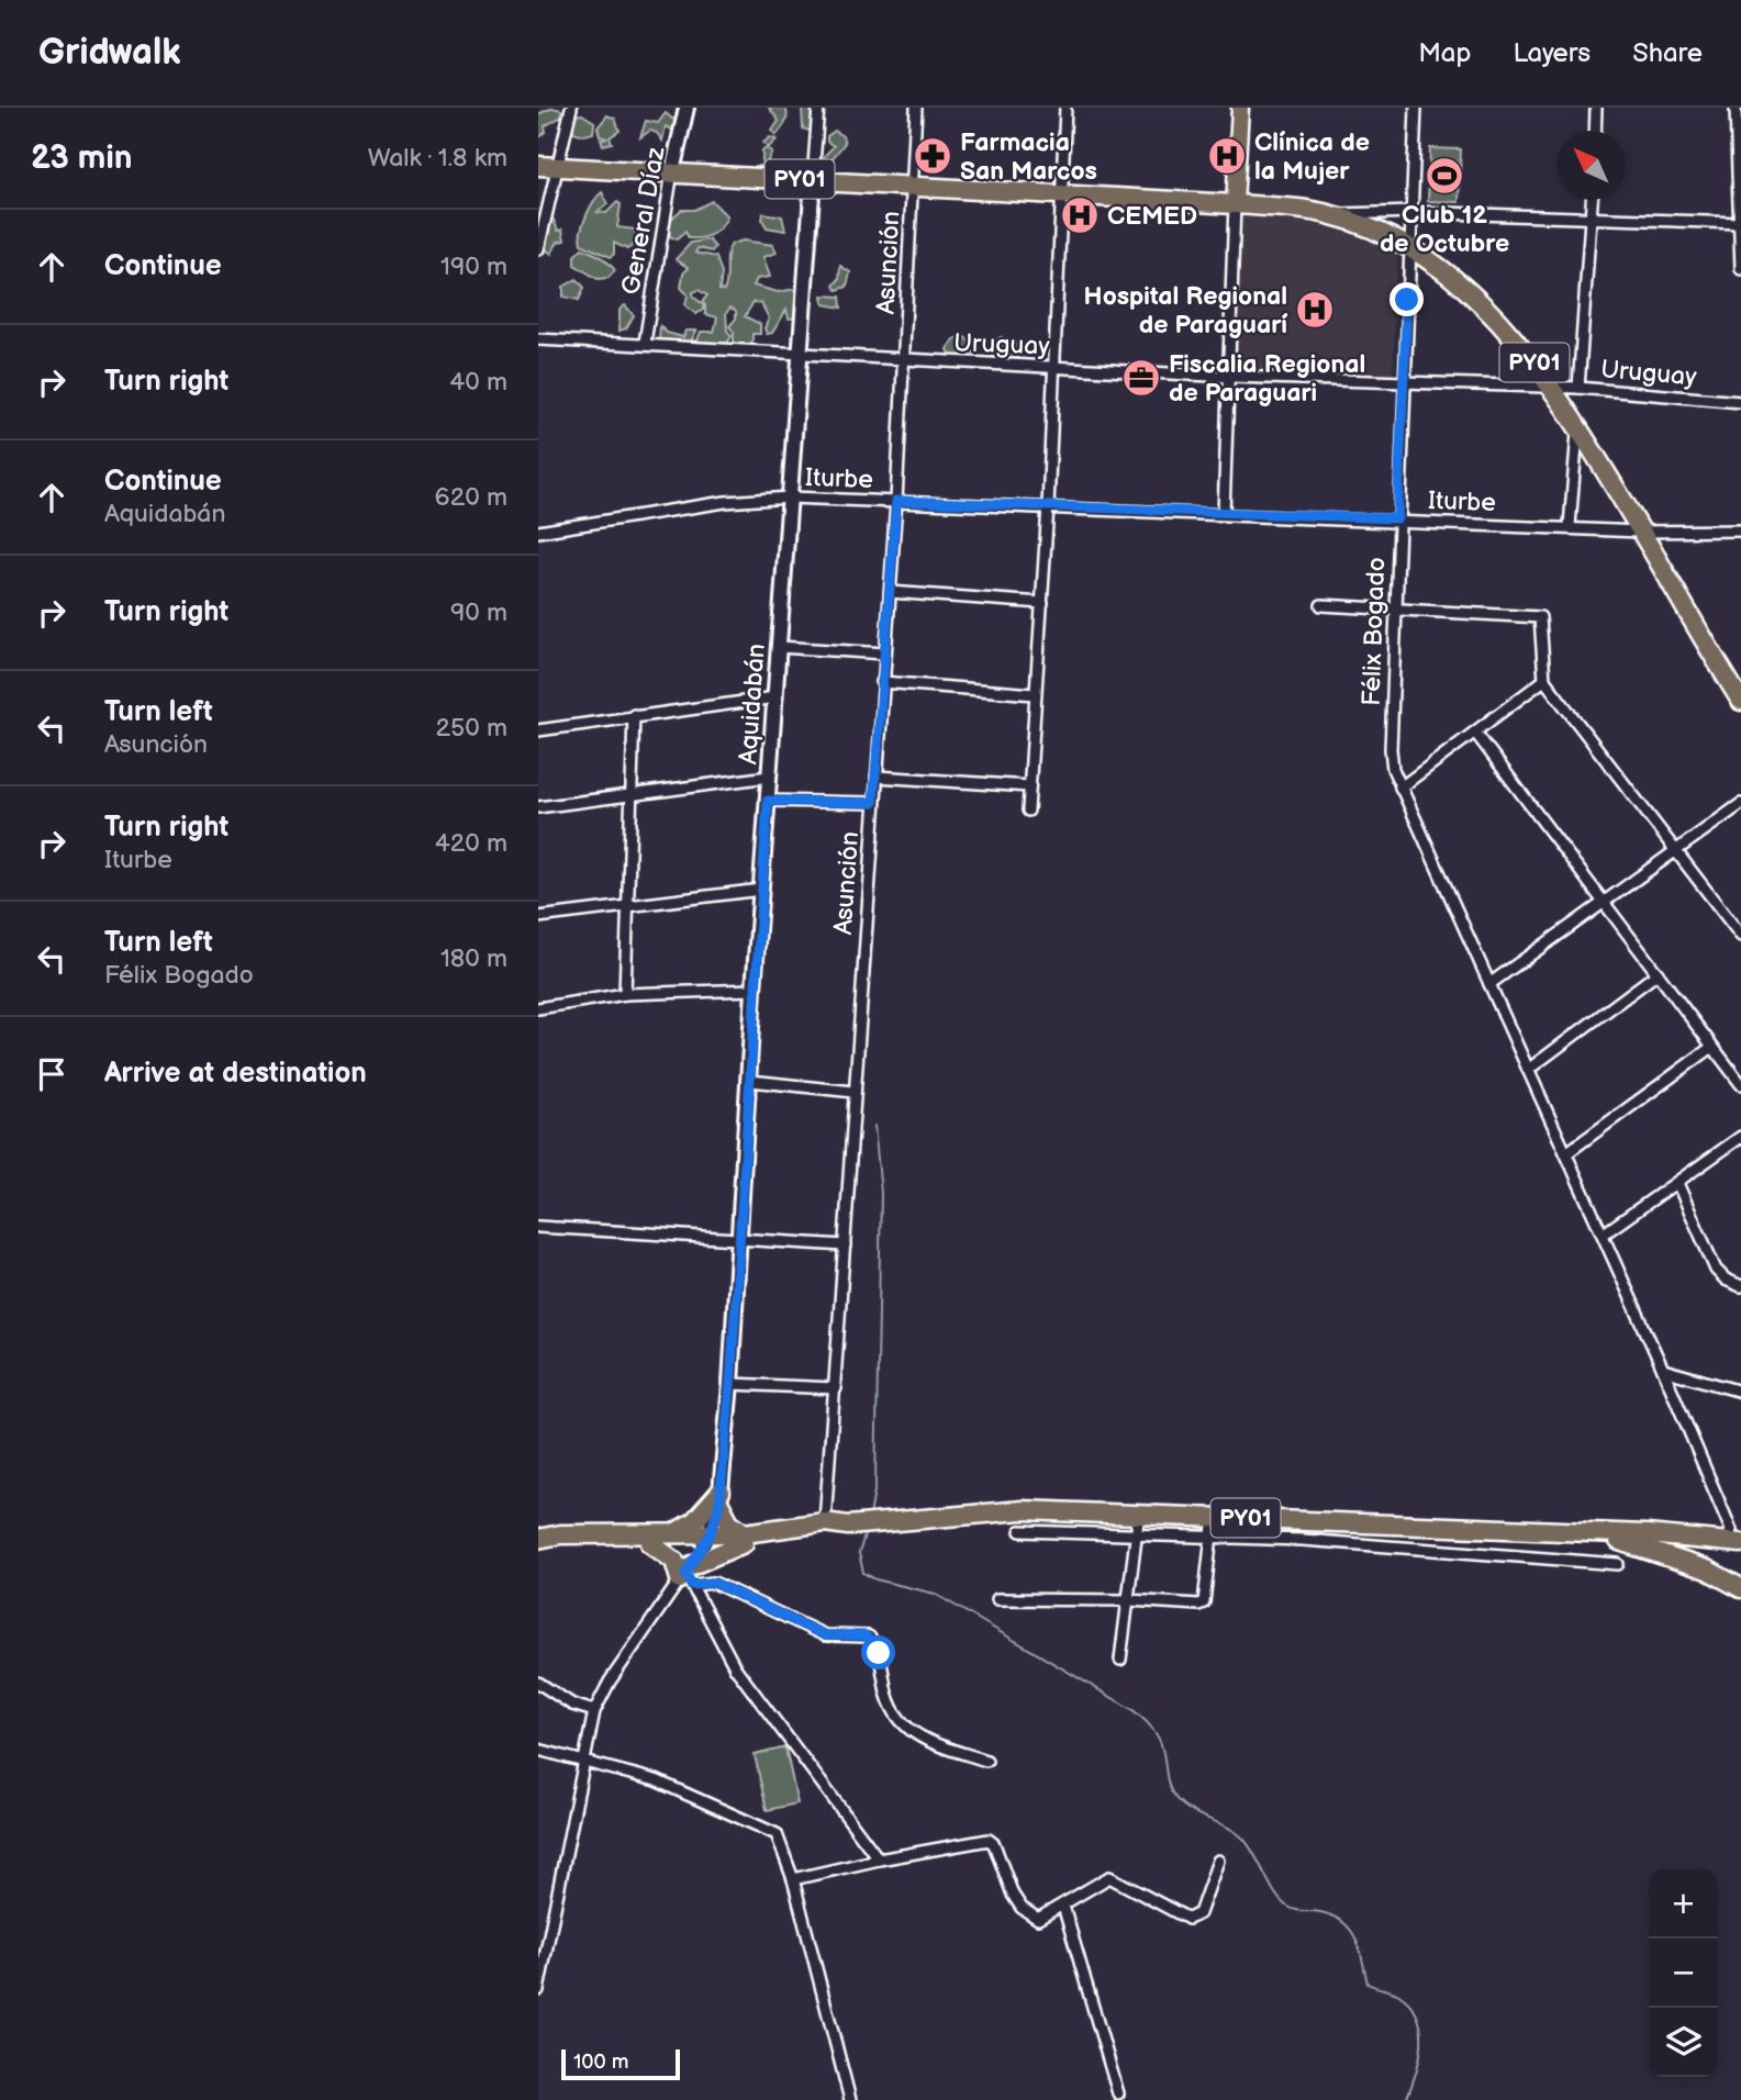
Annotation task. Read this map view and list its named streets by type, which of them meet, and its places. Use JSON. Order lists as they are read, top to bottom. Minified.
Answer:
{"streets":{"highway":["PY01"],"street":["General Díaz","Asunción","Uruguay","Iturbe","Félix Bogado","Aquidabán"]},"crossings":[["PY01","General Díaz"],["PY01","Asunción"],["PY01","Uruguay"],["PY01","Iturbe"],["PY01","Félix Bogado"],["PY01","Aquidabán"],["General Díaz","Uruguay"],["Asunción","Uruguay"],["Asunción","Iturbe"],["Uruguay","Félix Bogado"],["Uruguay","Aquidabán"],["Iturbe","Félix Bogado"],["Iturbe","Aquidabán"]],"places":{"pharmacy":["Farmacia San Marcos"],"hospital":["Clínica de la Mujer","CEMED","Hospital Regional de Paraguarí"],"sports":["Club 12 de Octubre"],"office":["Fiscalia Regional de Paraguari"]},"scale_bar":"100 m","north":"top left","page":{"header":"Gridwalk","nav":["Map","Layers","Share"],"heading":["23 min","Walk · 1.8 km"],"list":[["Continue","190 m"],["Turn right","40 m"],["Continue","Aquidabán","620 m"],["Turn right","90 m"],["Turn left","Asunción","250 m"],["Turn right","Iturbe","420 m"],["Turn left","Félix Bogado","180 m"],"Arrive at destination"],"map_buttons":["+","−"],"scale":"100 m"}}
